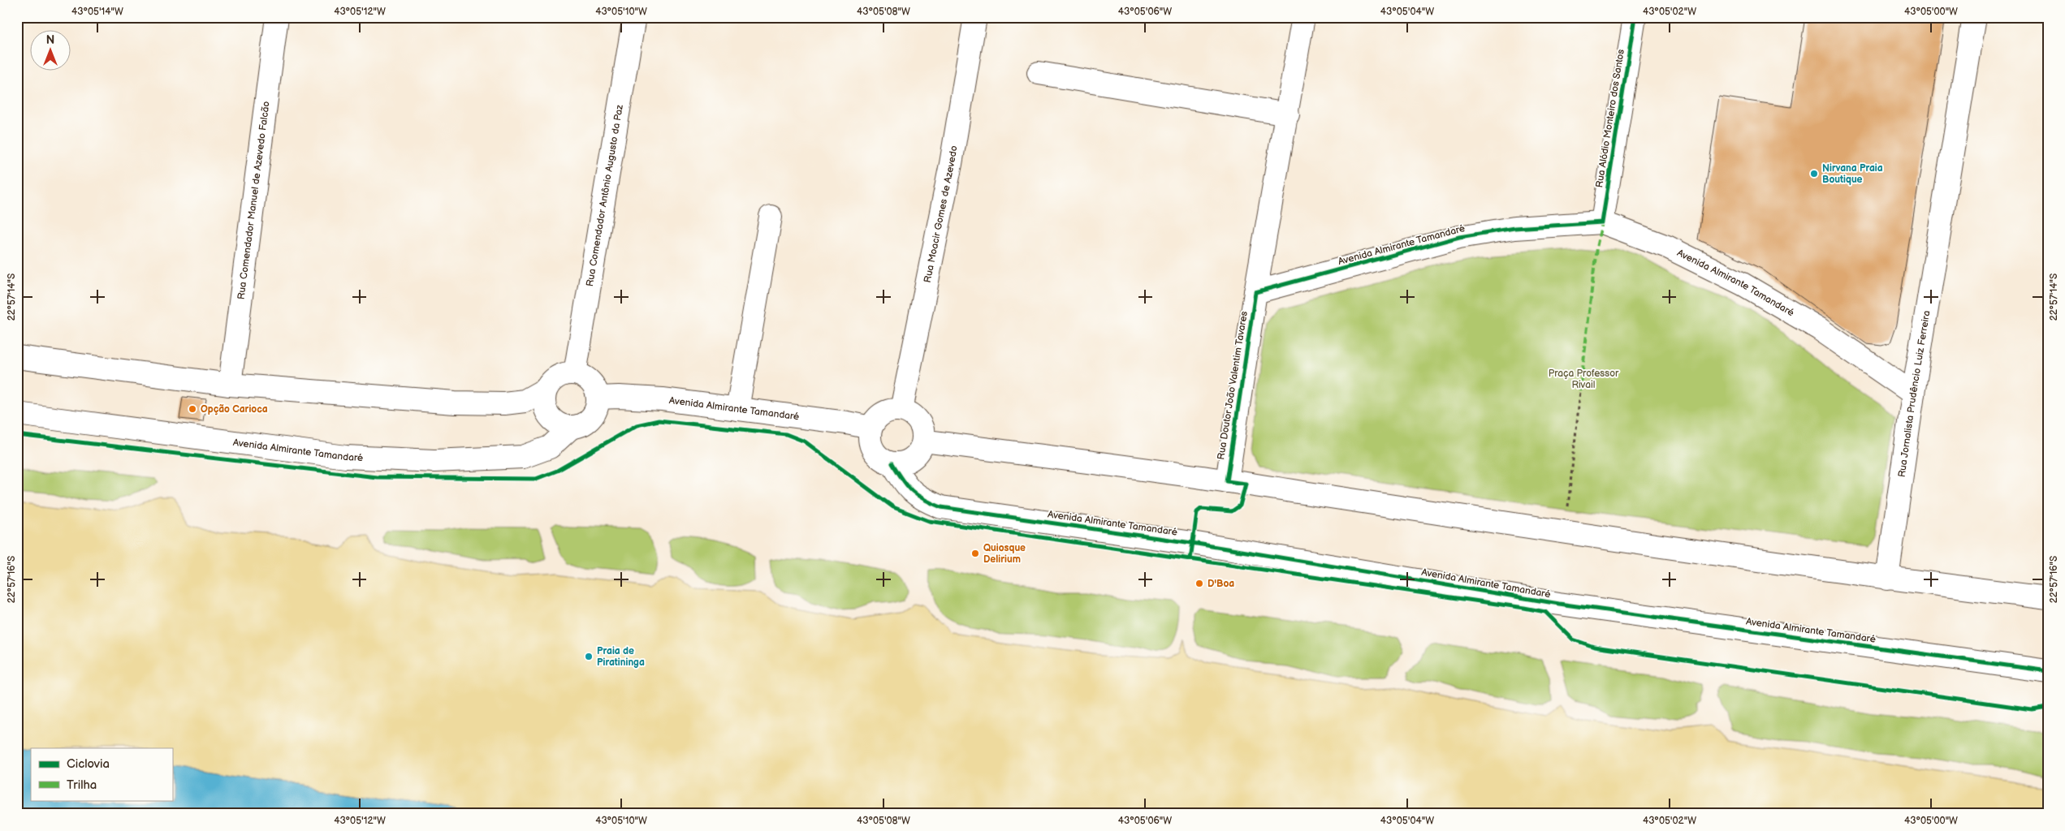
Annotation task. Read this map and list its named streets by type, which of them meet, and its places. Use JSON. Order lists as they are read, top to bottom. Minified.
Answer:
{"streets":{"street":["Rua Alódio Monteiro dos Santos","Rua Comendador Antônio Augusto da Paz","Rua Comendador Manuel de Azevedo Falcão","Rua Moacir Gomes de Azevedo","Avenida Almirante Tamandaré","Rua Doutor João Valentim Tavares","Rua Jornalista Prudêncio Luiz Ferreira"]},"crossings":[["Rua Alódio Monteiro dos Santos","Avenida Almirante Tamandaré"],["Rua Comendador Antônio Augusto da Paz","Avenida Almirante Tamandaré"],["Rua Moacir Gomes de Azevedo","Avenida Almirante Tamandaré"],["Avenida Almirante Tamandaré","Rua Doutor João Valentim Tavares"],["Avenida Almirante Tamandaré","Rua Jornalista Prudêncio Luiz Ferreira"]],"parks":["Praça Professor Rivail"],"places":["Nirvana Praia Boutique","Opção Carioca","Quiosque Delirium","D'Boa","Praia de Piratininga"],"legend":["Ciclovia","Trilha"],"north":"top","coordinates":["43°05'14\"W","43°05'12\"W","43°05'10\"W","43°05'08\"W","43°05'06\"W","43°05'04\"W","43°05'02\"W","43°05'00\"W","22°57'14\"S","22°57'16\"S"]}
